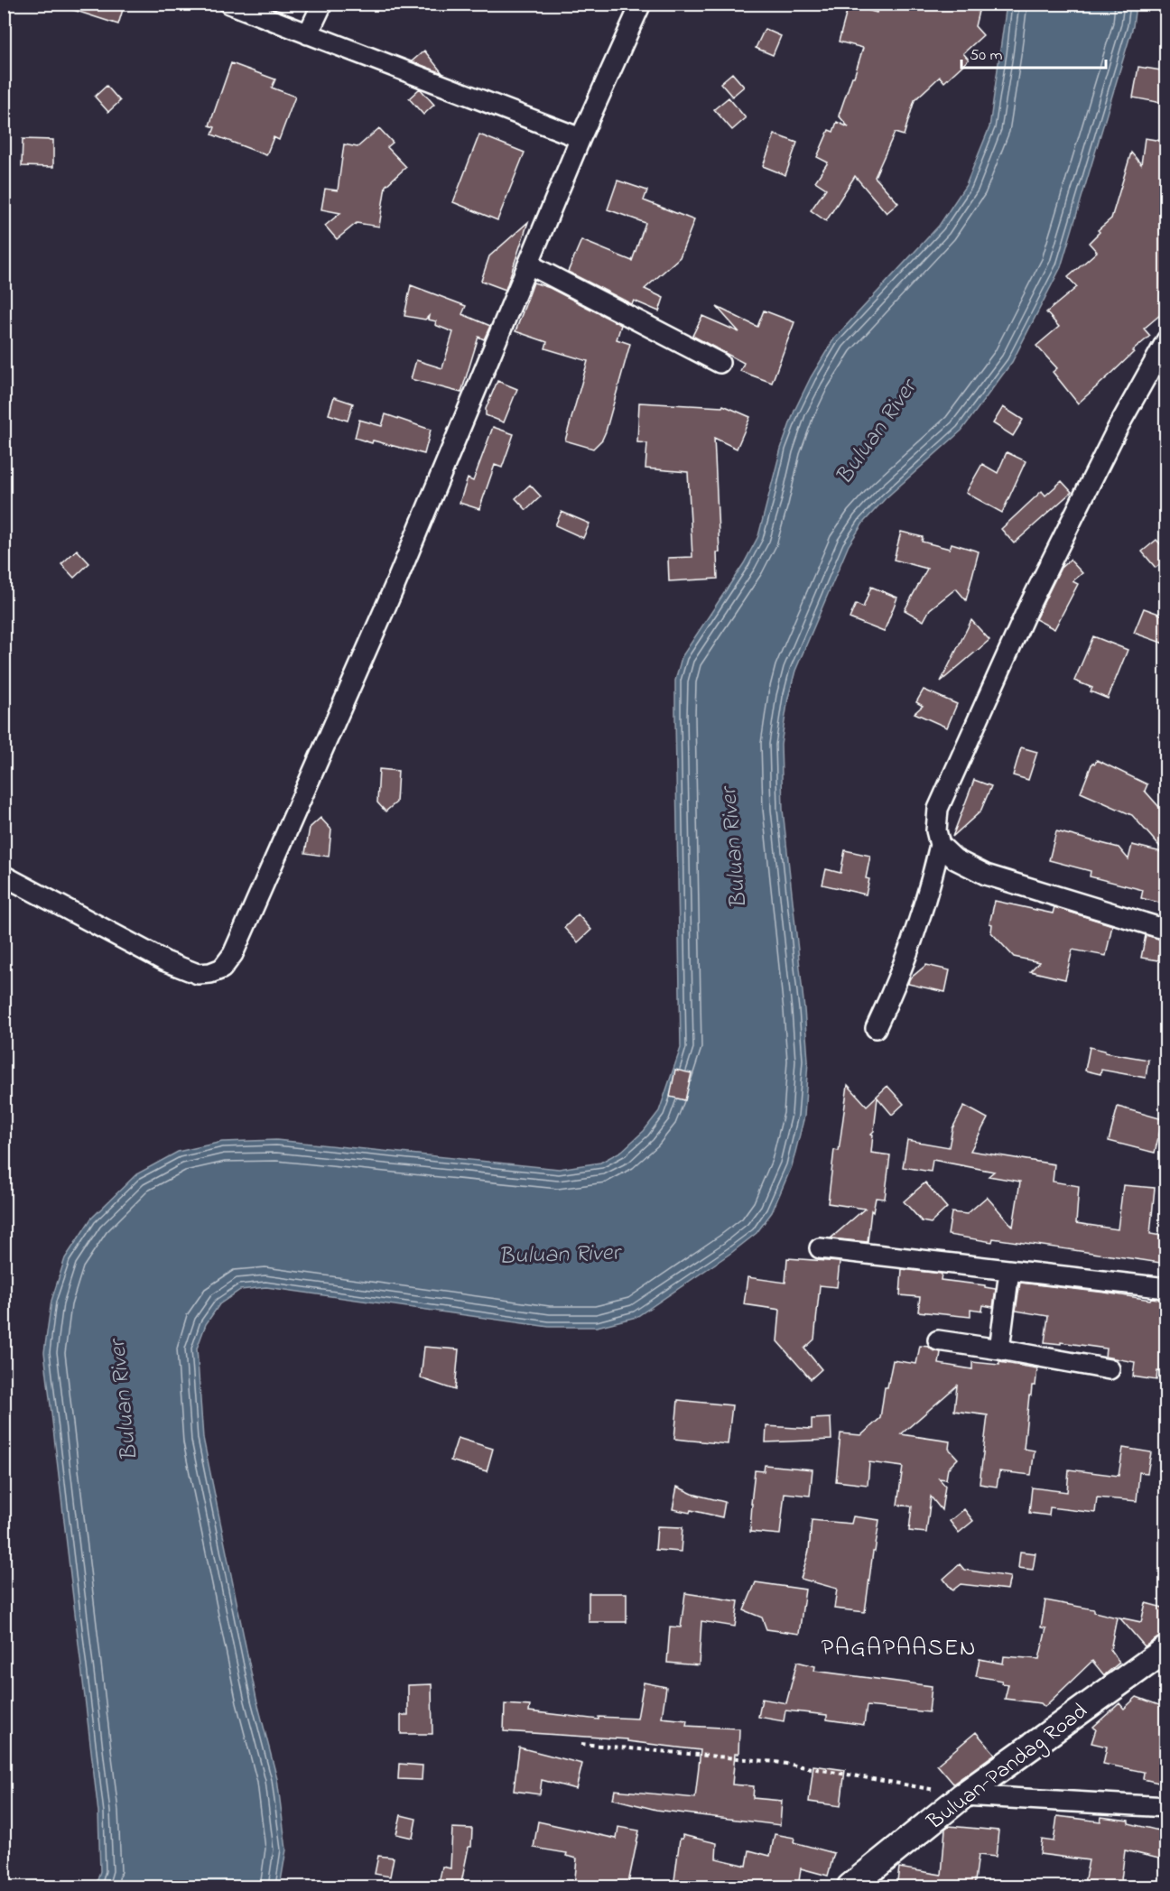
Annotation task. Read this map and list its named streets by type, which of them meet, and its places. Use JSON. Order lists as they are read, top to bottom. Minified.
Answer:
{"streets":{"main road":["Buluan-Pandag Road"]},"districts":["PAGAPAASEN"],"water":["Buluan River"],"scale_bar":"50 m"}
